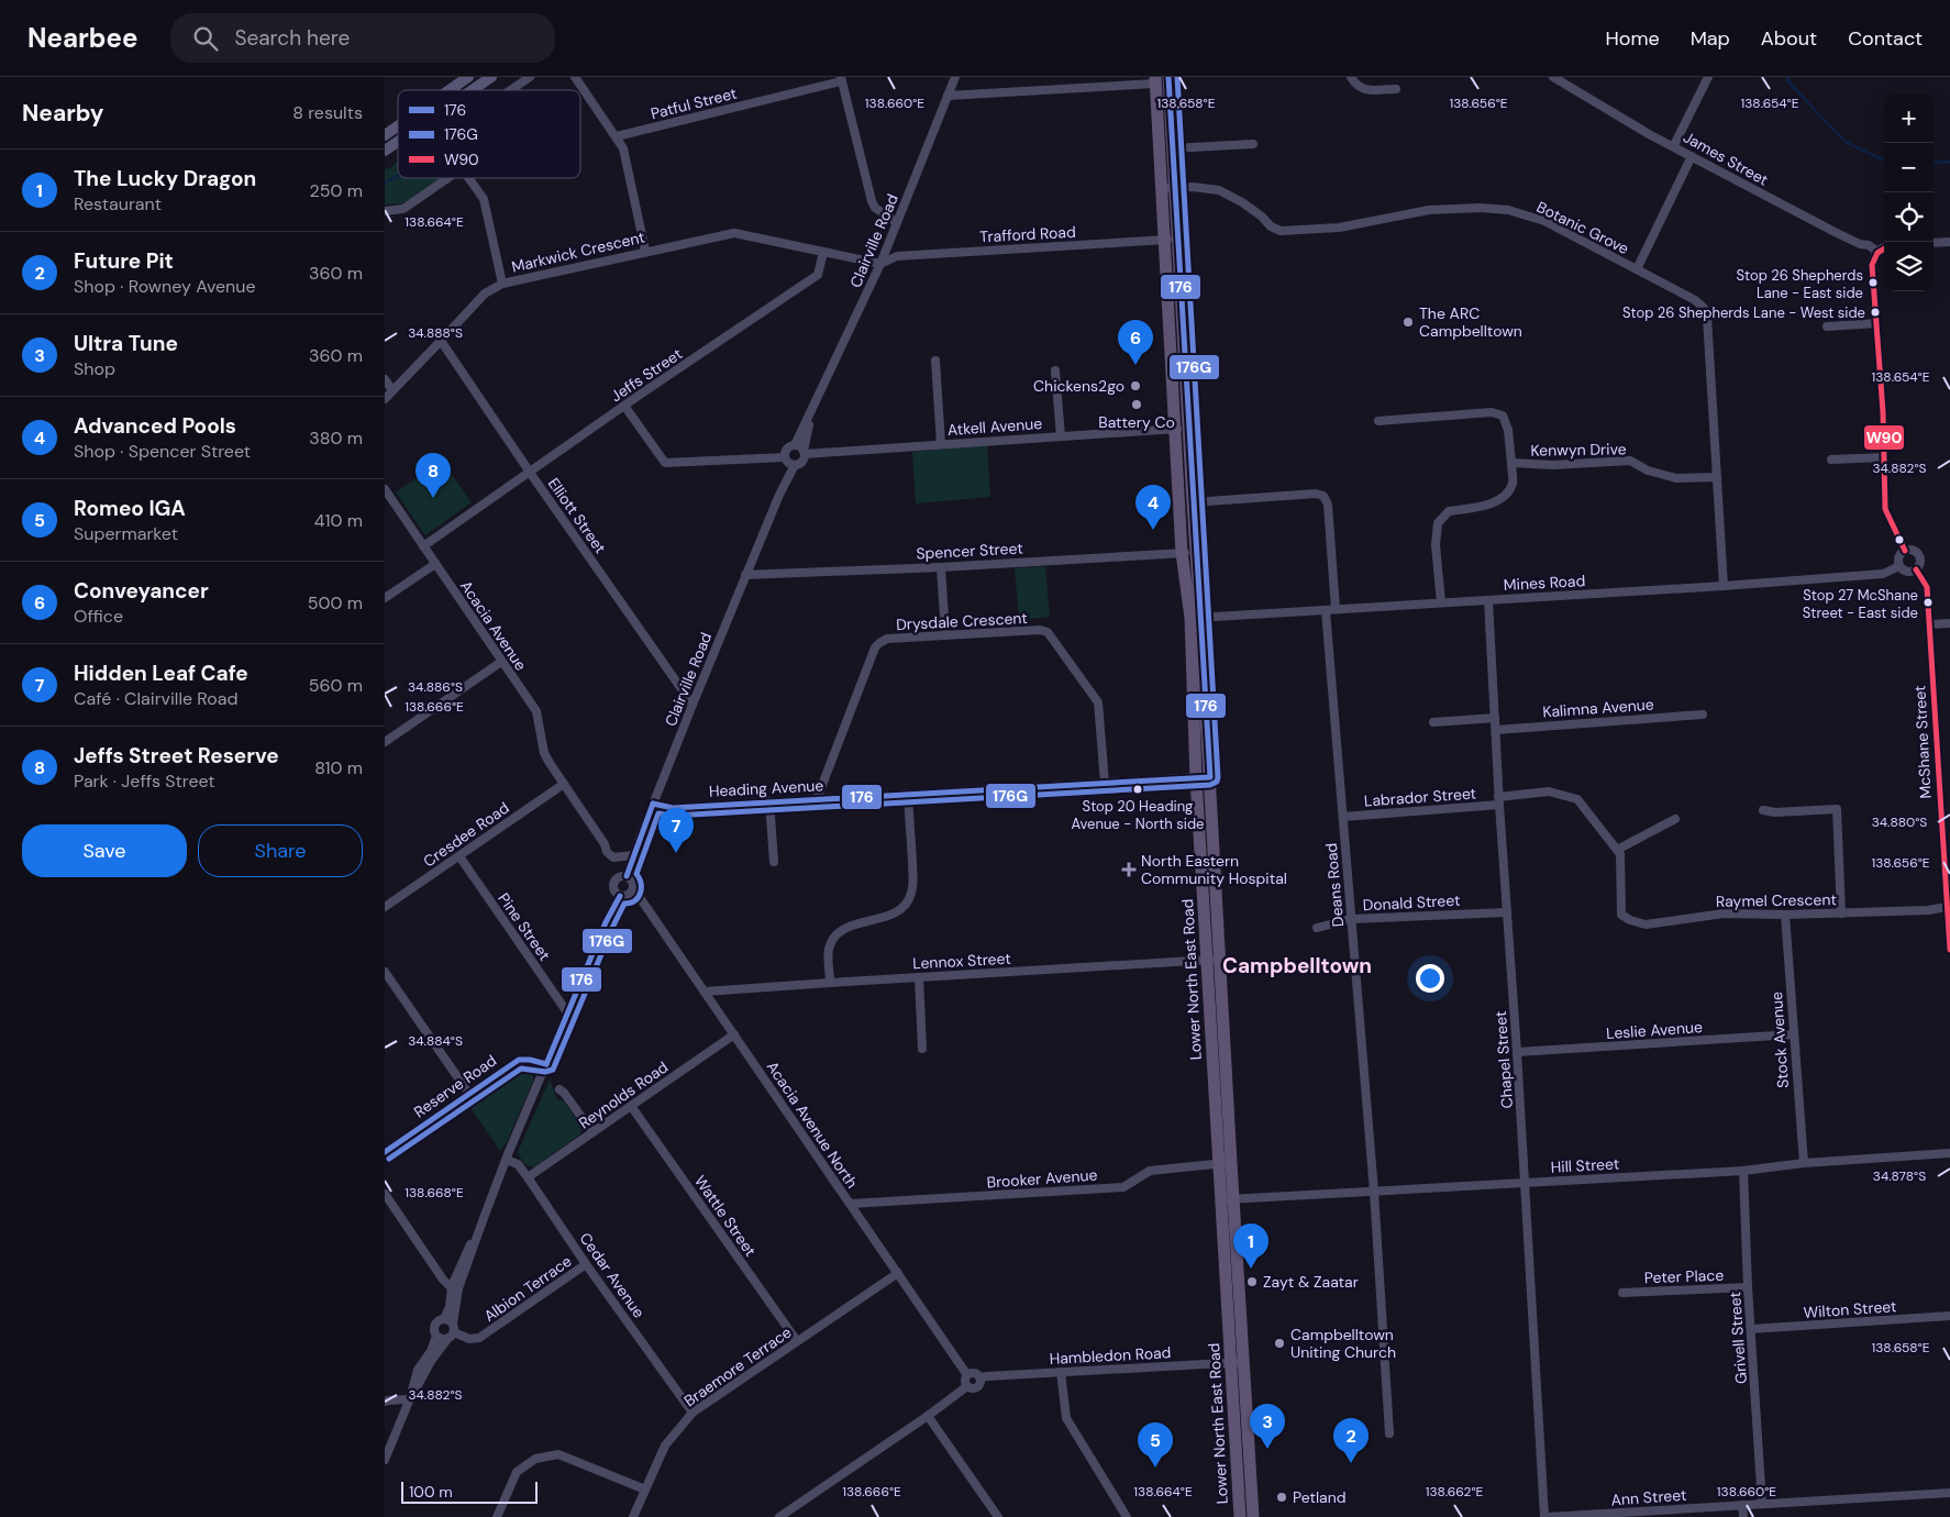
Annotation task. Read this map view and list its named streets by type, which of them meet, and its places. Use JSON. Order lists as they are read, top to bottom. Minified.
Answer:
{"streets":{"main road":["Lower North East Road"],"street":["Patful Street","James Street","Botanic Grove","Trafford Road","Clairville Road","Markwick Crescent","Jeffs Street","Atkell Avenue","Kenwyn Drive","Elliott Street","Spencer Street","Mines Road","Drysdale Crescent","Acacia Avenue","Kalimna Avenue","McShane Street","Heading Avenue","Labrador Street","Cresdee Road","Deans Road","Raymel Crescent","Donald Street","Pine Street","Lennox Street","Leslie Avenue","Stock Avenue","Chapel Street","Reserve Road","Reynolds Road","Acacia Avenue North","Hill Street","Brooker Avenue","Wattle Street","Cedar Avenue","Peter Place","Albion Terrace","Wilton Street","Grivell Street","Hambledon Road","Braemore Terrace","Ann Street"]},"crossings":[["Botanic Grove","Kenwyn Drive"],["Botanic Grove","Mines Road"],["Botanic Grove","Lower North East Road"],["Trafford Road","Clairville Road"],["Trafford Road","Lower North East Road"],["Clairville Road","Atkell Avenue"],["Clairville Road","Elliott Street"],["Clairville Road","Spencer Street"],["Clairville Road","Heading Avenue"],["Clairville Road","Acacia Avenue North"],["Markwick Crescent","Jeffs Street"],["Markwick Crescent","Elliott Street"],["Jeffs Street","Elliott Street"],["Jeffs Street","Acacia Avenue"],["Atkell Avenue","Lower North East Road"],["Spencer Street","Lower North East Road"],["Mines Road","McShane Street"],["Mines Road","Deans Road"],["Mines Road","Lower North East Road"],["Mines Road","Chapel Street"],["Drysdale Crescent","Heading Avenue"],["Acacia Avenue","Cresdee Road"],["Kalimna Avenue","Chapel Street"],["McShane Street","Raymel Crescent"],["Heading Avenue","Lower North East Road"],["Labrador Street","Deans Road"],["Labrador Street","Chapel Street"],["Cresdee Road","Pine Street"],["Deans Road","Donald Street"],["Deans Road","Hill Street"],["Raymel Crescent","Stock Avenue"],["Donald Street","Chapel Street"],["Lennox Street","Lower North East Road"],["Lennox Street","Acacia Avenue North"],["Lower North East Road","Hill Street"],["Lower North East Road","Brooker Avenue"],["Lower North East Road","Hambledon Road"],["Leslie Avenue","Stock Avenue"],["Leslie Avenue","Chapel Street"],["Stock Avenue","Hill Street"],["Chapel Street","Hill Street"],["Chapel Street","Ann Street"],["Reynolds Road","Acacia Avenue North"],["Reynolds Road","Wattle Street"],["Reynolds Road","Cedar Avenue"],["Acacia Avenue North","Brooker Avenue"],["Acacia Avenue North","Hambledon Road"],["Acacia Avenue North","Braemore Terrace"],["Hill Street","Grivell Street"],["Wattle Street","Braemore Terrace"],["Cedar Avenue","Albion Terrace"],["Cedar Avenue","Braemore Terrace"],["Peter Place","Grivell Street"],["Wilton Street","Grivell Street"],["Grivell Street","Ann Street"]],"districts":["Campbelltown"],"places":{"other":["Stop 26 Shepherds Lane - East side","Stop 26 Shepherds Lane - West side","The ARC Campbelltown","Chickens2go","Battery Co","Stop 27 McShane Street - East side","Stop 20 Heading Avenue - North side","Zayt & Zaatar","Campbelltown Uniting Church","Petland"],"health":["North Eastern Community Hospital"]},"lines":["transit line 176","transit line 176G","transit line W90"],"legend":["176","176G","W90"],"scale_bar":"100 m","page":{"header":"Nearbee","search":"Search here","nav":["Home","Map","About","Contact"],"heading":["Nearby","8 results"],"map_buttons":["+","−"],"list":[{"mark":"1","name":"The Lucky Dragon","note":"Restaurant","value":"250 m"},{"mark":"2","name":"Future Pit","note":"Shop · Rowney Avenue","value":"360 m"},{"mark":"3","name":"Ultra Tune","note":"Shop","value":"360 m"},{"mark":"4","name":"Advanced Pools","note":"Shop · Spencer Street","value":"380 m"},{"mark":"5","name":"Romeo IGA","note":"Supermarket","value":"410 m"},{"mark":"6","name":"Conveyancer","note":"Office","value":"500 m"},{"mark":"7","name":"Hidden Leaf Cafe","note":"Café · Clairville Road","value":"560 m"},{"mark":"8","name":"Jeffs Street Reserve","note":"Park · Jeffs Street","value":"810 m"}],"pins":["6","8","4","7","1","3","2","5"],"buttons":["Save","Share"],"scale":"100 m"},"coordinates":["138.660°E","138.658°E","138.656°E","138.654°E","138.664°E","34.888°S","34.882°S","34.886°S","138.666°E","34.880°S","34.884°S","34.878°S","138.668°E","138.662°E"]}
